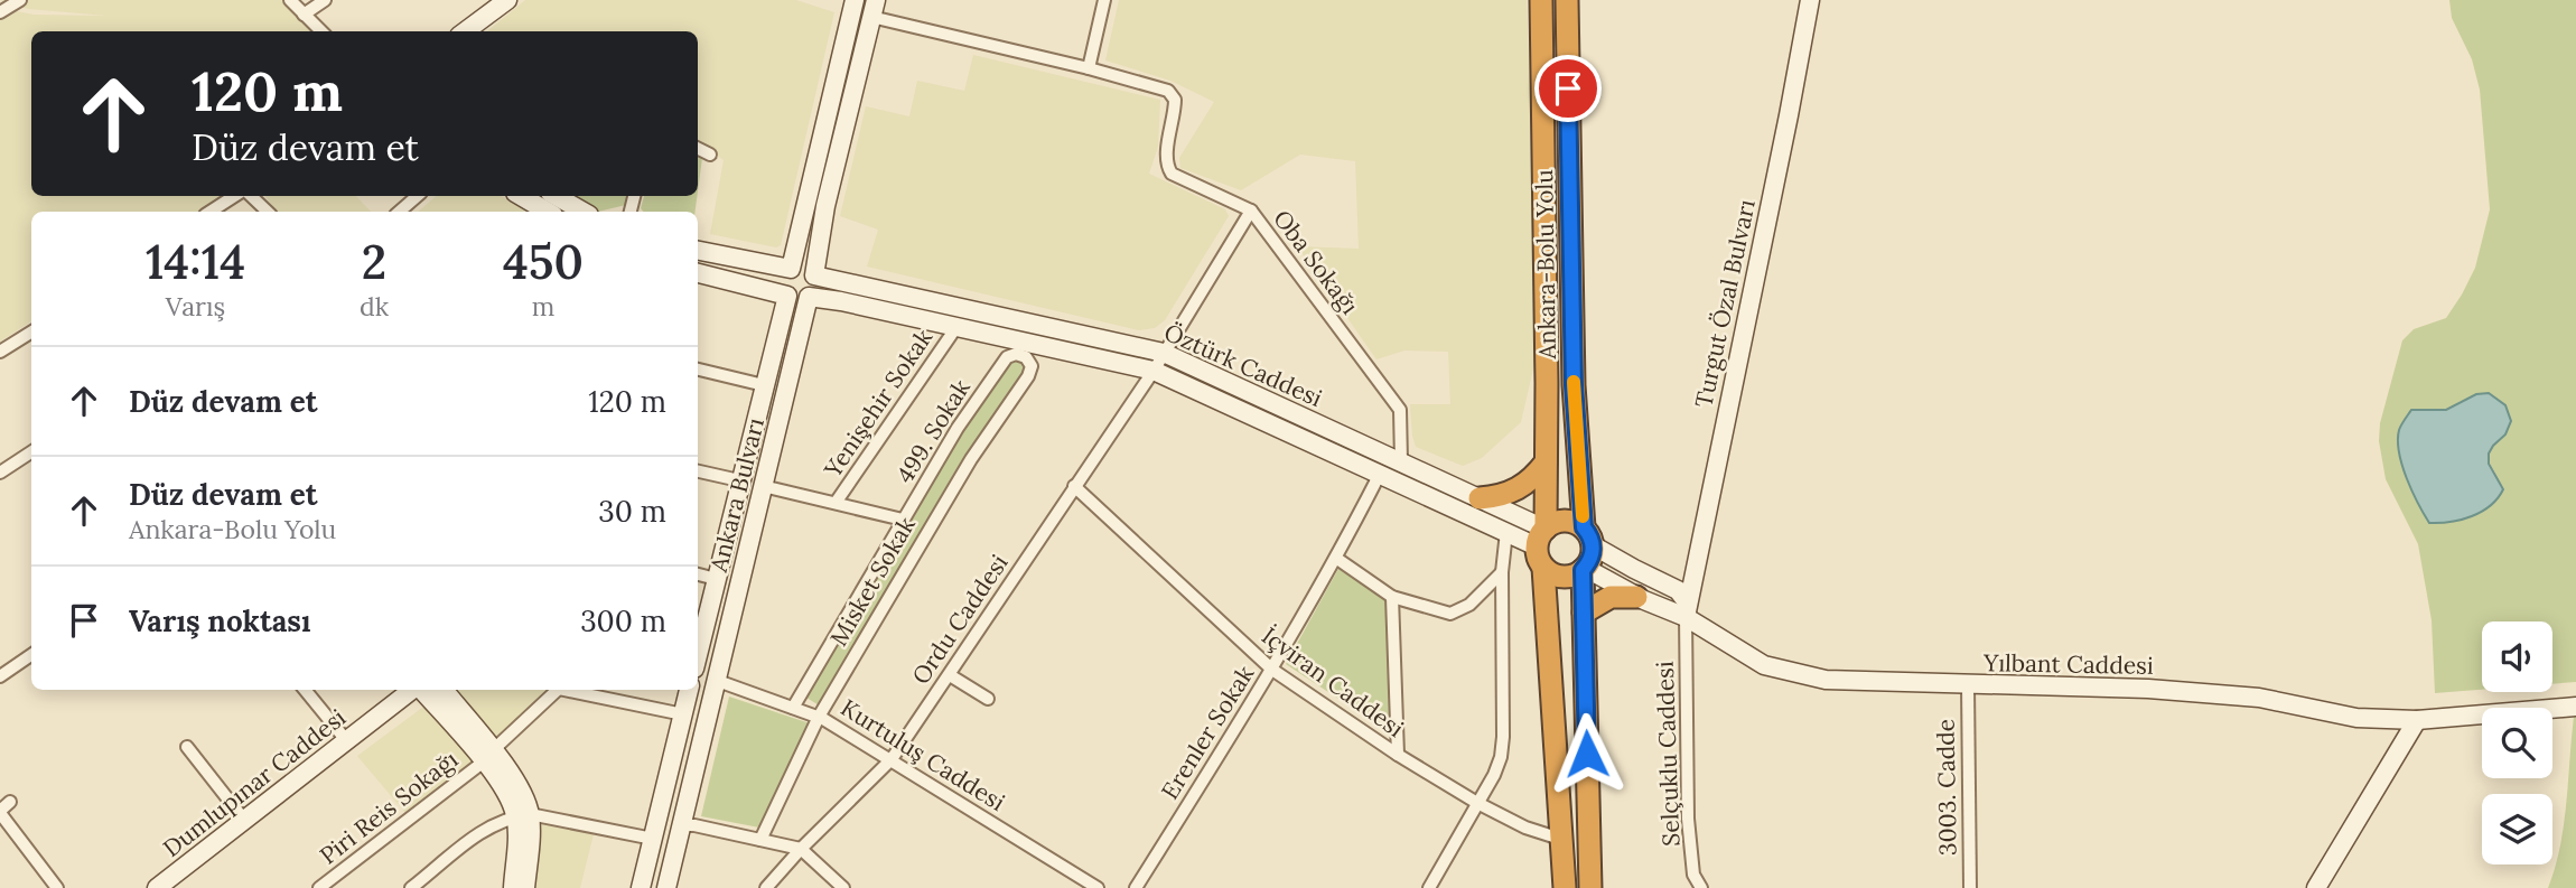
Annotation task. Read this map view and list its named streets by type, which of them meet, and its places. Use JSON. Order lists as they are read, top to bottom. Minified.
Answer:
{"streets":{"highway":["Ankara-Bolu Yolu"],"street":["Oba Sokağı","Turgut Özal Bulvarı","Öztürk Caddesi","Yenişehir Sokak","499. Sokak","Ankara Bulvarı","Misket Sokak","Ordu Caddesi","Yılbant Caddesi","İçviran Caddesi","Erenler Sokak","Selçuklu Caddesi","Kurtuluş Caddesi","Dumlupınar Caddesi","3003. Cadde","Piri Reis Sokağı"]},"crossings":[["Oba Sokağı","Öztürk Caddesi"],["Oba Sokağı","Ordu Caddesi"],["Ankara-Bolu Yolu","Öztürk Caddesi"],["Ankara-Bolu Yolu","Yılbant Caddesi"],["Ankara-Bolu Yolu","İçviran Caddesi"],["Turgut Özal Bulvarı","Yılbant Caddesi"],["Turgut Özal Bulvarı","Selçuklu Caddesi"],["Öztürk Caddesi","Yenişehir Sokak"],["Öztürk Caddesi","Ankara Bulvarı"],["Öztürk Caddesi","Ordu Caddesi"],["Öztürk Caddesi","Yılbant Caddesi"],["Öztürk Caddesi","Erenler Sokak"],["499. Sokak","Misket Sokak"],["499. Sokak","Kurtuluş Caddesi"],["Ankara Bulvarı","Kurtuluş Caddesi"],["Misket Sokak","Kurtuluş Caddesi"],["Ordu Caddesi","İçviran Caddesi"],["Ordu Caddesi","Kurtuluş Caddesi"],["Yılbant Caddesi","Selçuklu Caddesi"],["Yılbant Caddesi","3003. Cadde"],["İçviran Caddesi","Erenler Sokak"]],"page":{"turn":["120 m","Düz devam et"],"eta":["14:14","Varış","2","dk","450","m"],"list":[{"name":"Düz devam et","value":"120 m"},{"name":"Düz devam et","note":"Ankara-Bolu Yolu","value":"30 m"},{"name":"Varış noktası","value":"300 m"}]}}
